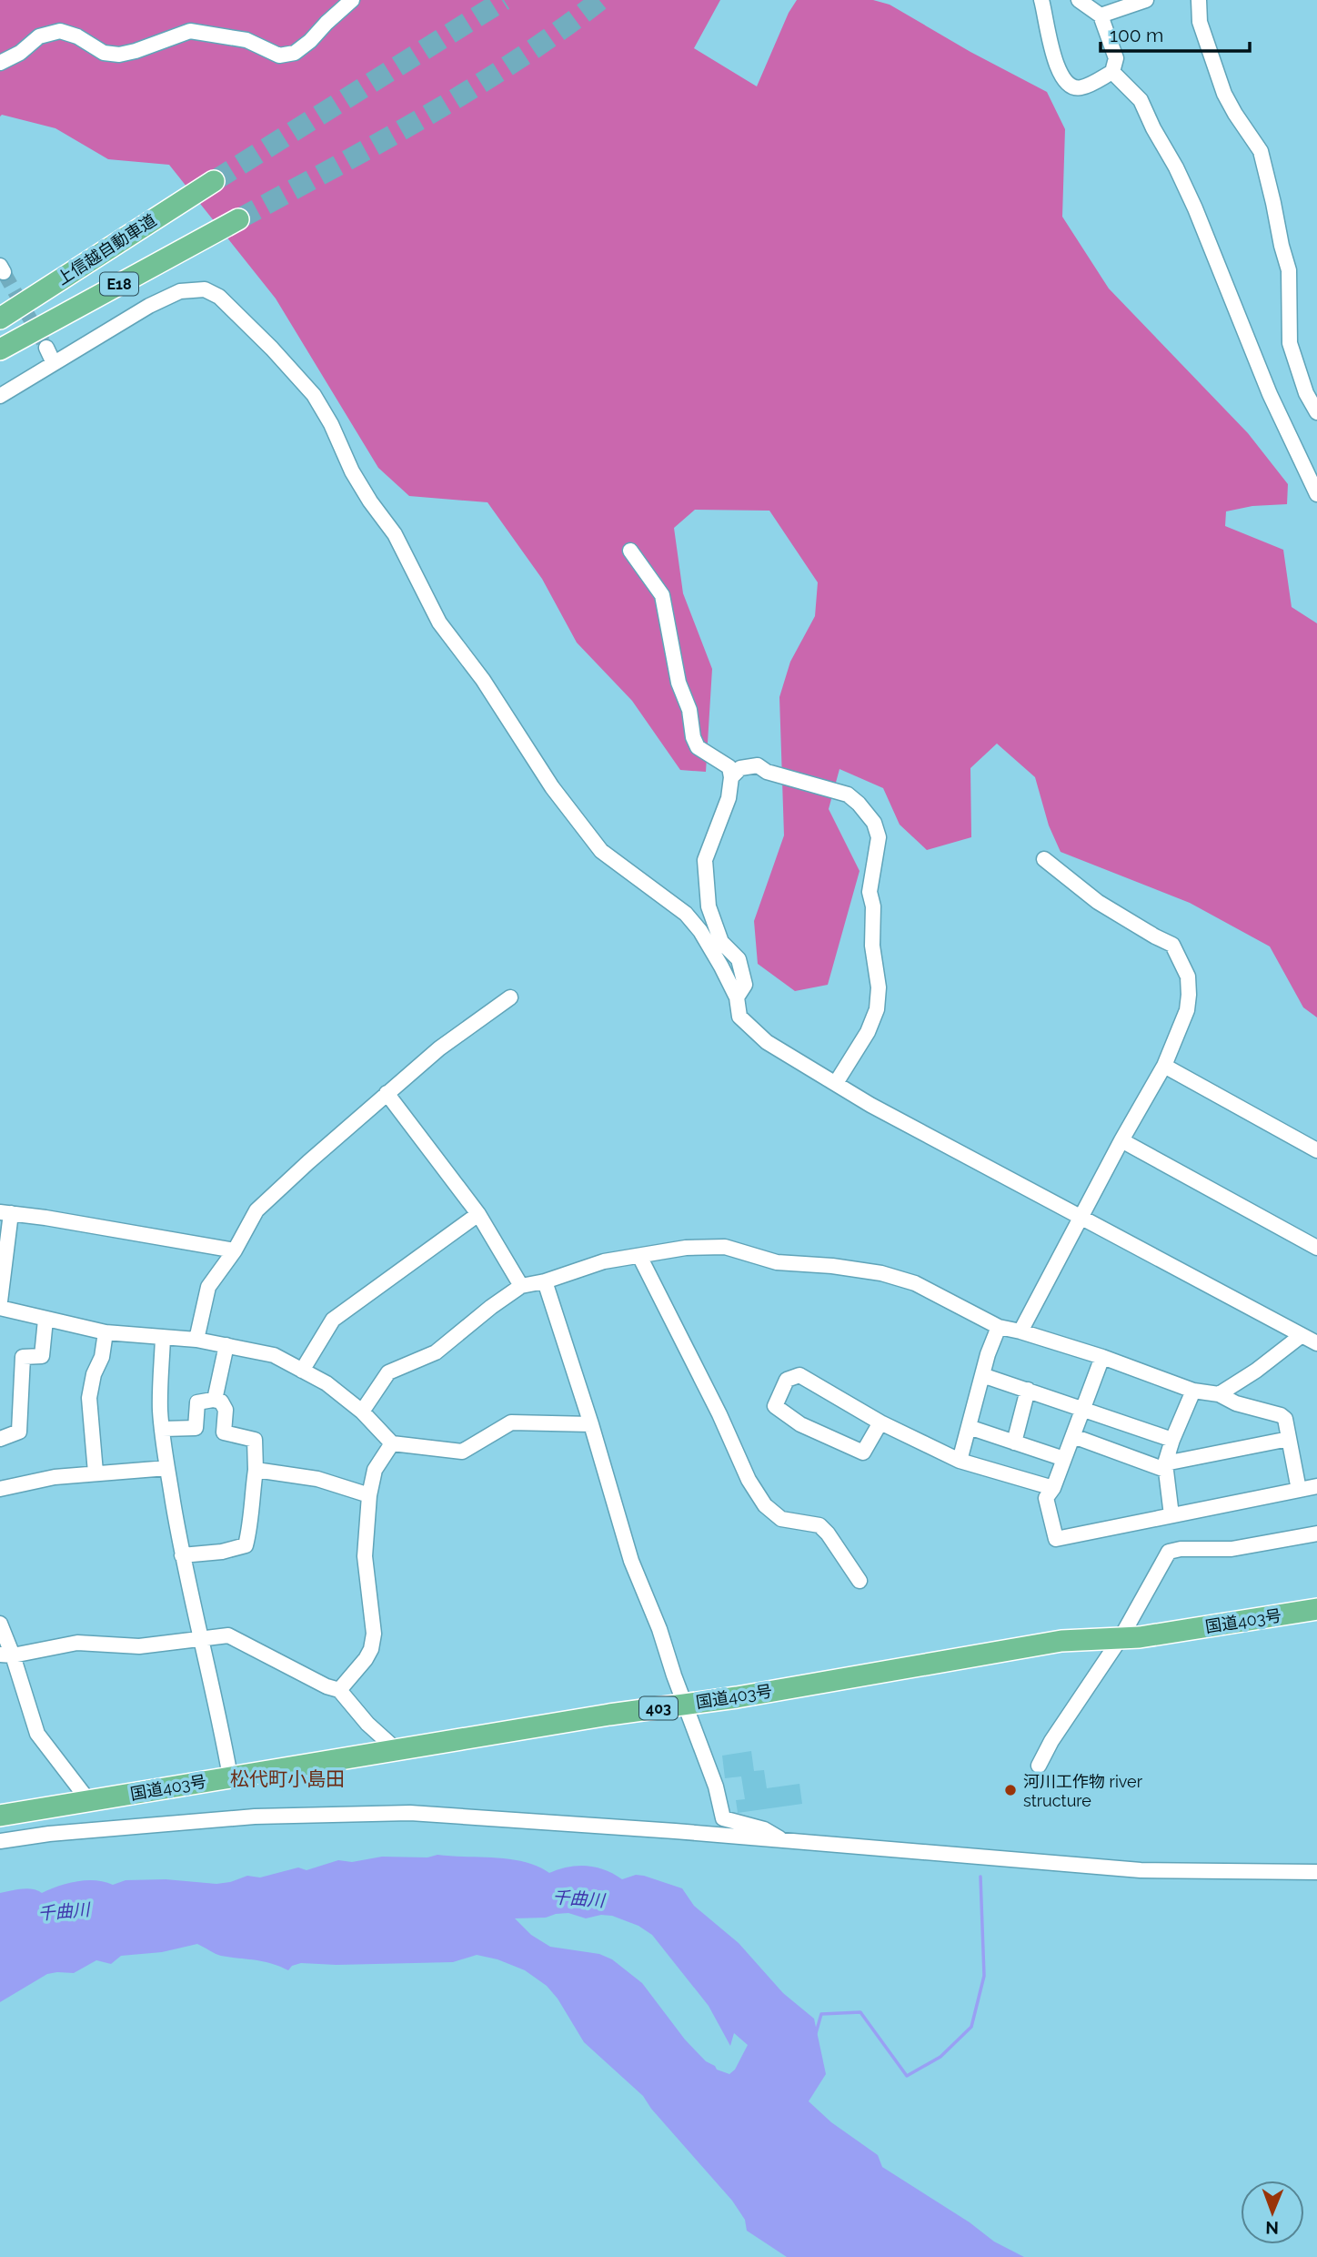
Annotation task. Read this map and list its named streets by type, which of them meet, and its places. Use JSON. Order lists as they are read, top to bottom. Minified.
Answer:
{"streets":{"highway":["上信越自動車道","E18","国道403号","403"]},"districts":["松代町小島田"],"water":["千曲川"],"places":["河川工作物 river structure"],"scale_bar":"100 m","north":"bottom"}
